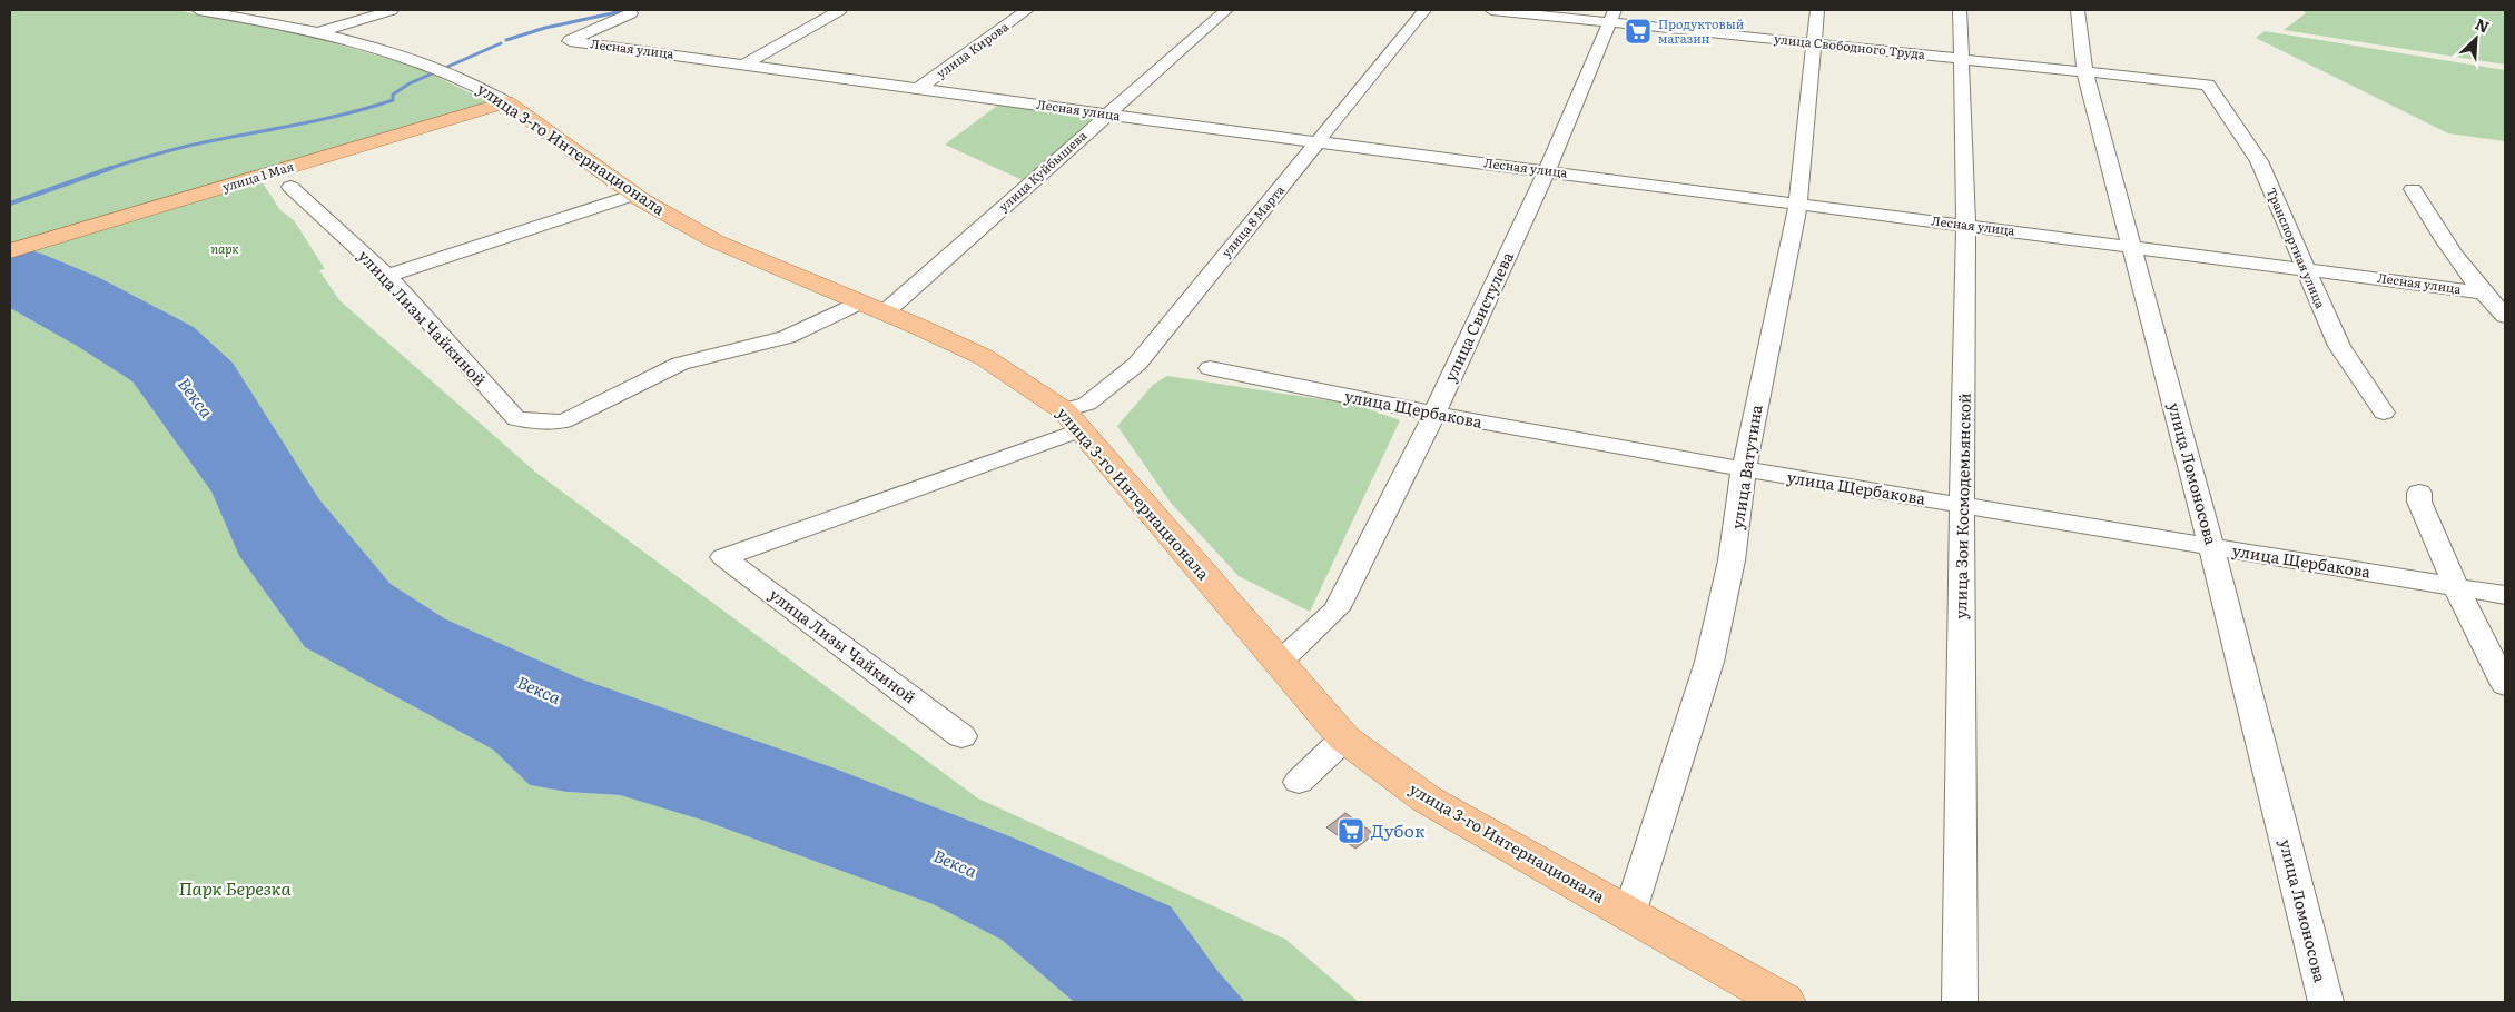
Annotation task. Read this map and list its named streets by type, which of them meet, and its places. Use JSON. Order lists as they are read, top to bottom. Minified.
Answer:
{"streets":{"main road":["улица 3-го Интернационала","улица 1 Мая"],"street":["улица Свободного Труда","Лесная улица","улица Кирова","улица Куйбышева","улица 8 Марта","Транспортная улица","улица Свистулева","улица Лизы Чайкиной","улица Щербакова","улица Ватутина","улица Ломоносова","улица Зои Космодемьянской"]},"crossings":[["улица Свободного Труда","Транспортная улица"],["улица Свободного Труда","улица Свистулева"],["улица Свободного Труда","улица Ватутина"],["улица Свободного Труда","улица Ломоносова"],["улица Свободного Труда","улица Зои Космодемьянской"],["Лесная улица","улица Кирова"],["Лесная улица","улица Куйбышева"],["Лесная улица","улица 8 Марта"],["Лесная улица","Транспортная улица"],["Лесная улица","улица Свистулева"],["Лесная улица","улица Ватутина"],["Лесная улица","улица Ломоносова"],["Лесная улица","улица Зои Космодемьянской"],["улица 3-го Интернационала","улица Куйбышева"],["улица 3-го Интернационала","улица 1 Мая"],["улица 3-го Интернационала","улица 8 Марта"],["улица 3-го Интернационала","улица Свистулева"],["улица 3-го Интернационала","улица Лизы Чайкиной"],["улица 3-го Интернационала","улица Ватутина"],["улица 8 Марта","улица Лизы Чайкиной"],["улица Свистулева","улица Щербакова"],["улица Щербакова","улица Ватутина"],["улица Щербакова","улица Ломоносова"],["улица Щербакова","улица Зои Космодемьянской"]],"water":["Векса"],"parks":["парк","Парк Березка"],"places":{"supermarket":["Продуктовый магазин","Дубок"]},"north":"top right"}
